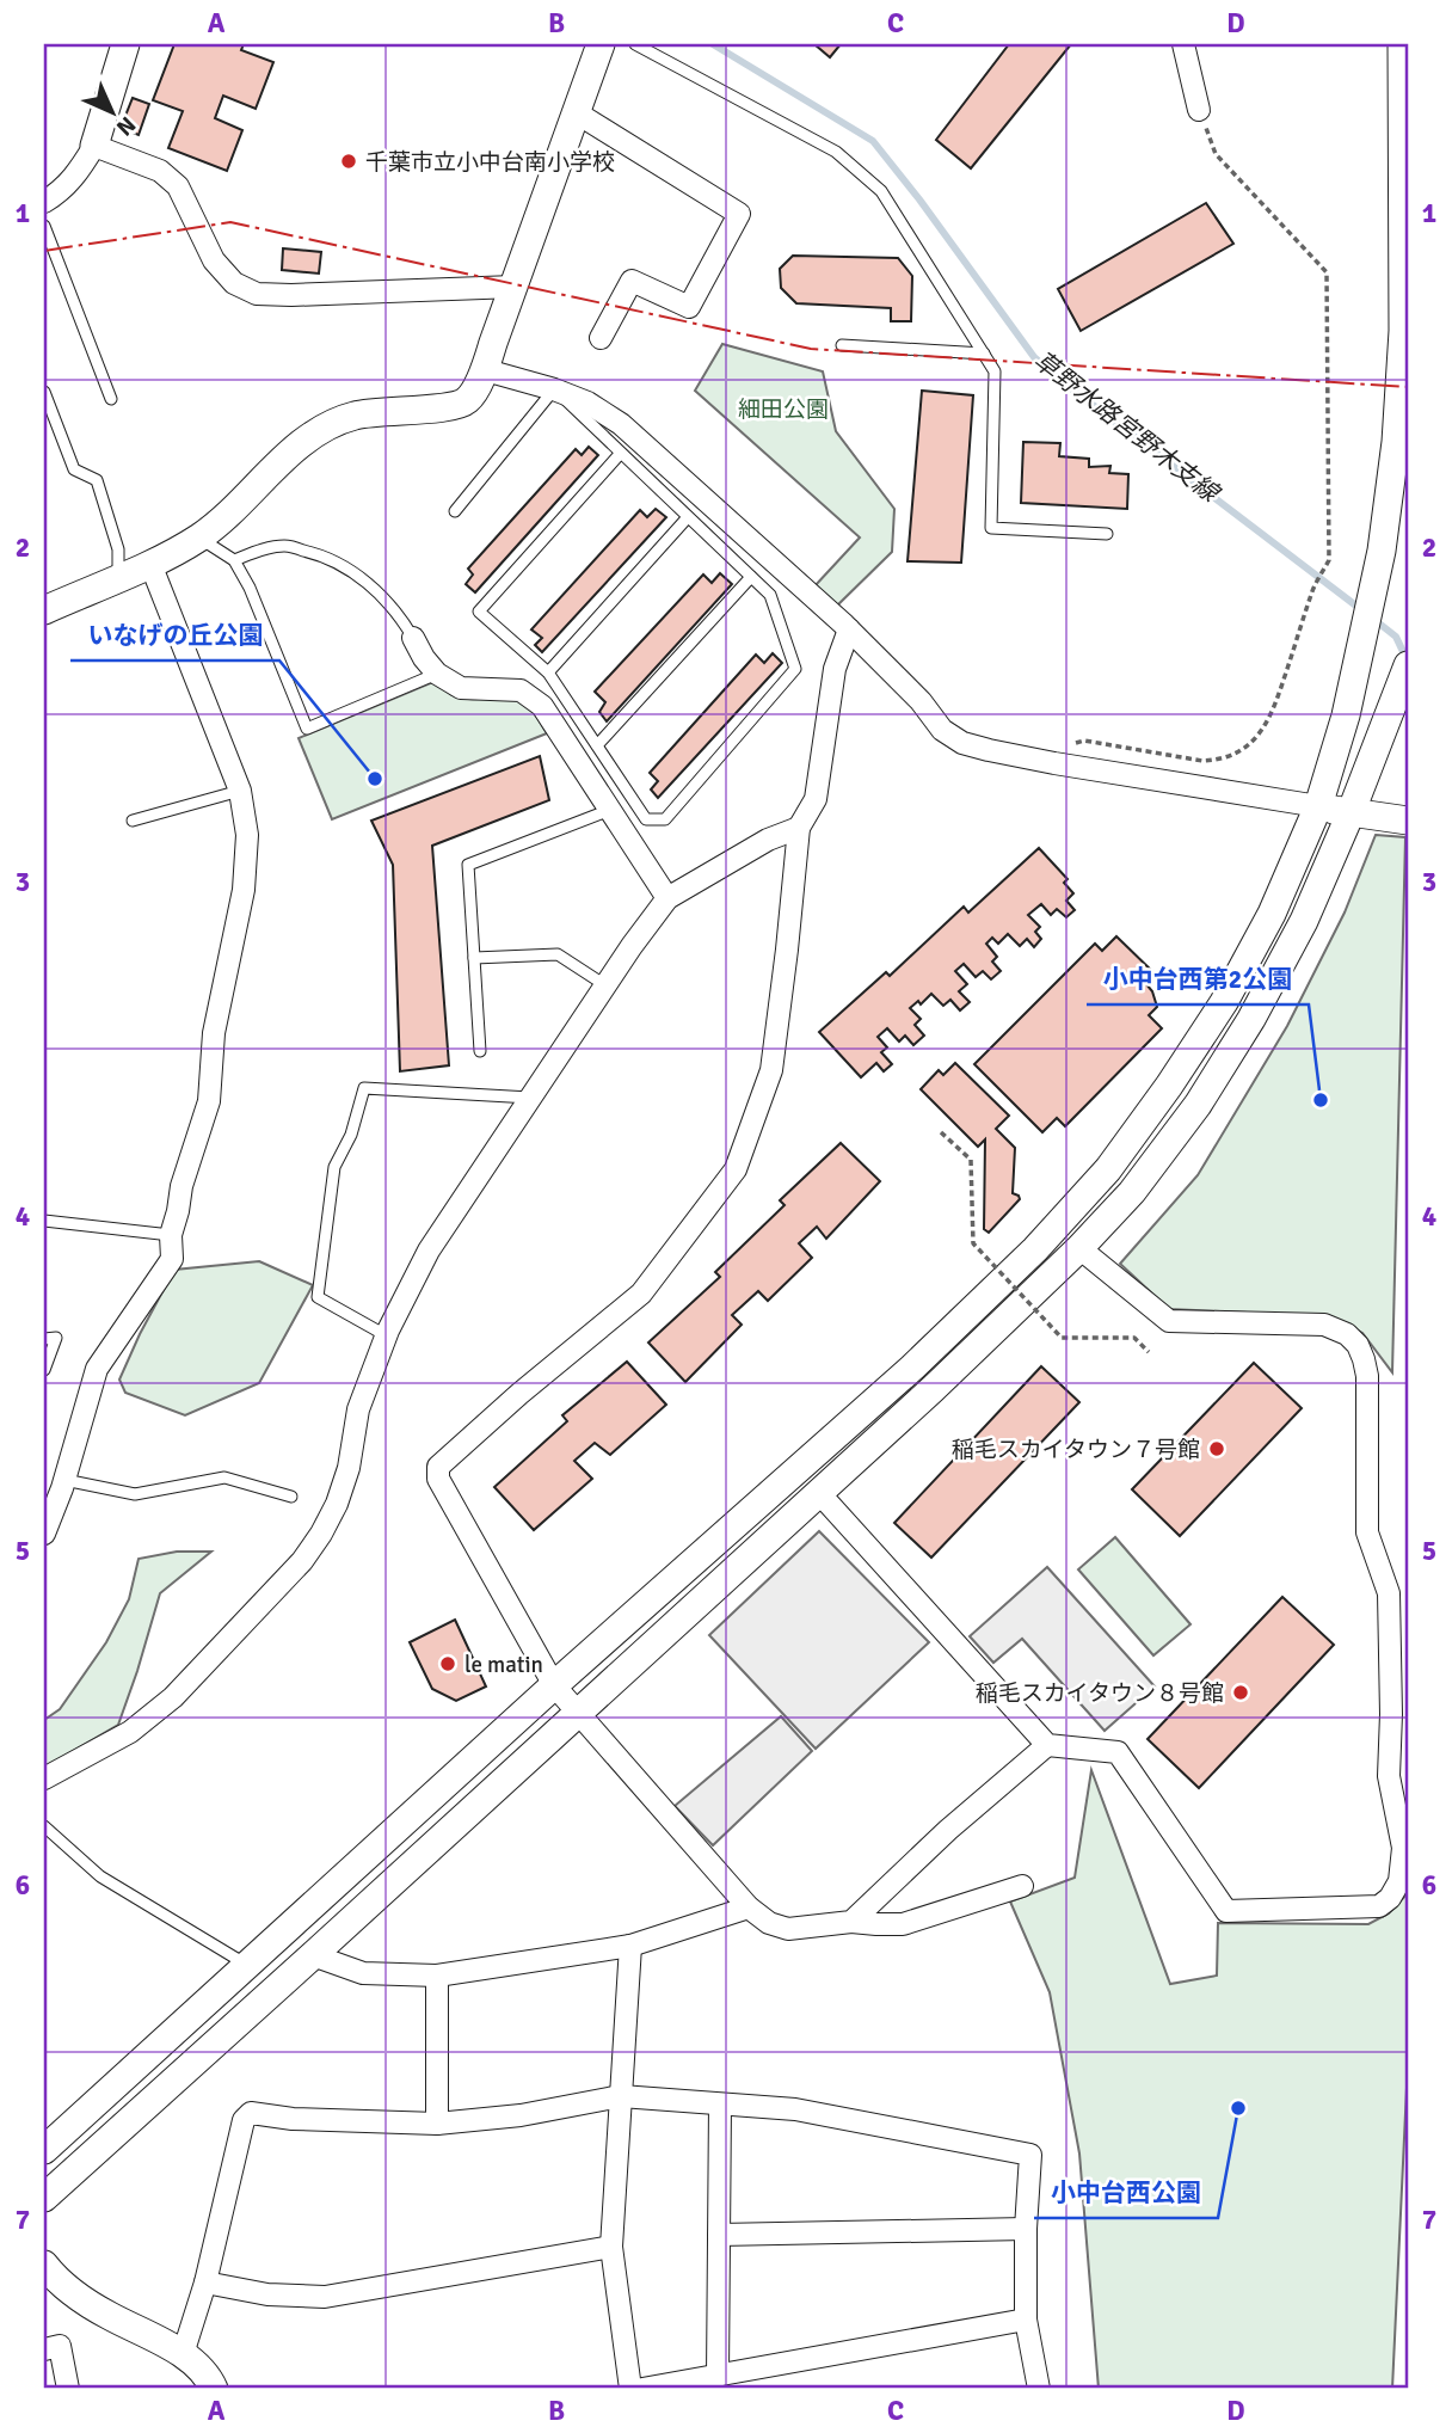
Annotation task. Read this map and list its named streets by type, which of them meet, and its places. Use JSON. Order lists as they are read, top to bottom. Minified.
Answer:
{"water":["草野水路宮野木支線"],"parks":["細田公園"],"places":["千葉市立小中台南小学校","いなげの丘公園","小中台西第2公園","稲毛スカイタウン７号館","le matin","稲毛スカイタウン８号館","小中台西公園"],"north":"bottom right","grid":{"columns":["A","B","C","D"],"rows":["1","2","3","4","5","6","7"]}}
